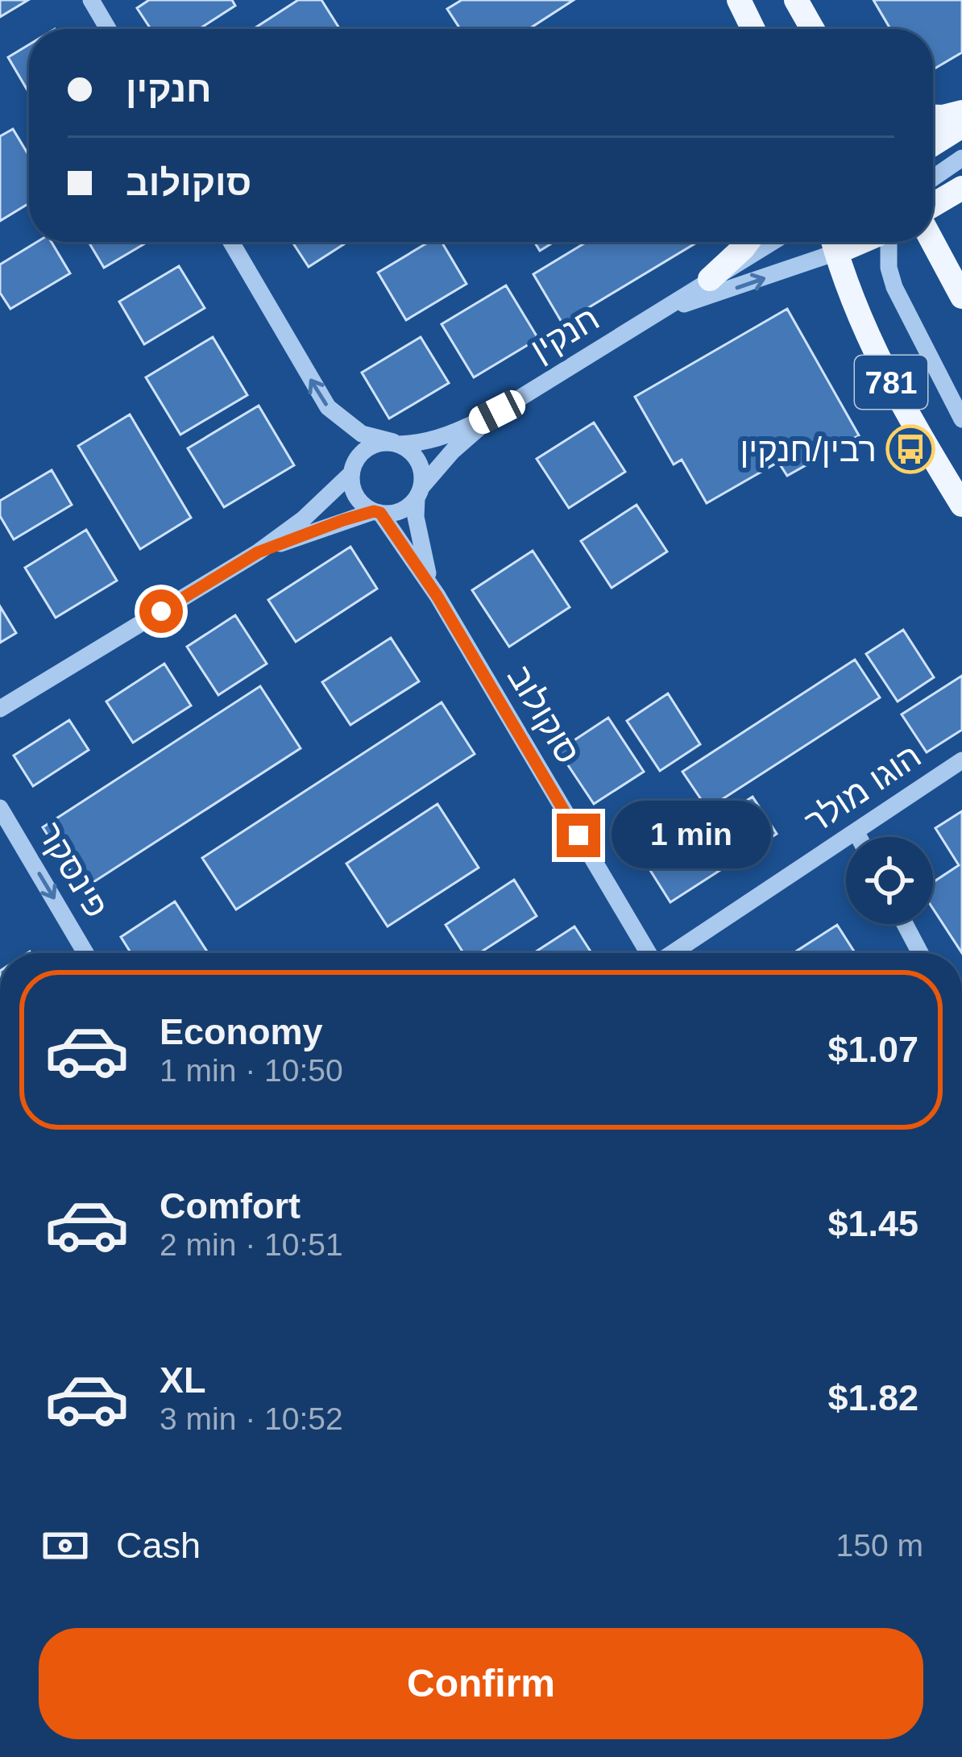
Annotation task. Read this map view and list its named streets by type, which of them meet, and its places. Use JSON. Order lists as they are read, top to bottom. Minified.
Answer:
{"streets":{"main road":["781"],"street":["חנקין","סוקולוב","הוגו מולר","פינסקר"]},"crossings":[["חנקין","סוקולוב"]],"one_way":["פינסקר"],"places":{"bus stop":["רבין/חנקין"]},"page":{"banner":["חנקין","סוקולוב"],"bubble":"1 min","list":[{"name":"Economy","note":"1 min · 10:50","value":"$1.07"},{"name":"Comfort","note":"2 min · 10:51","value":"$1.45"},{"name":"XL","note":"3 min · 10:52","value":"$1.82"}],"pay":["Cash","150 m"],"buttons":"Confirm"}}
